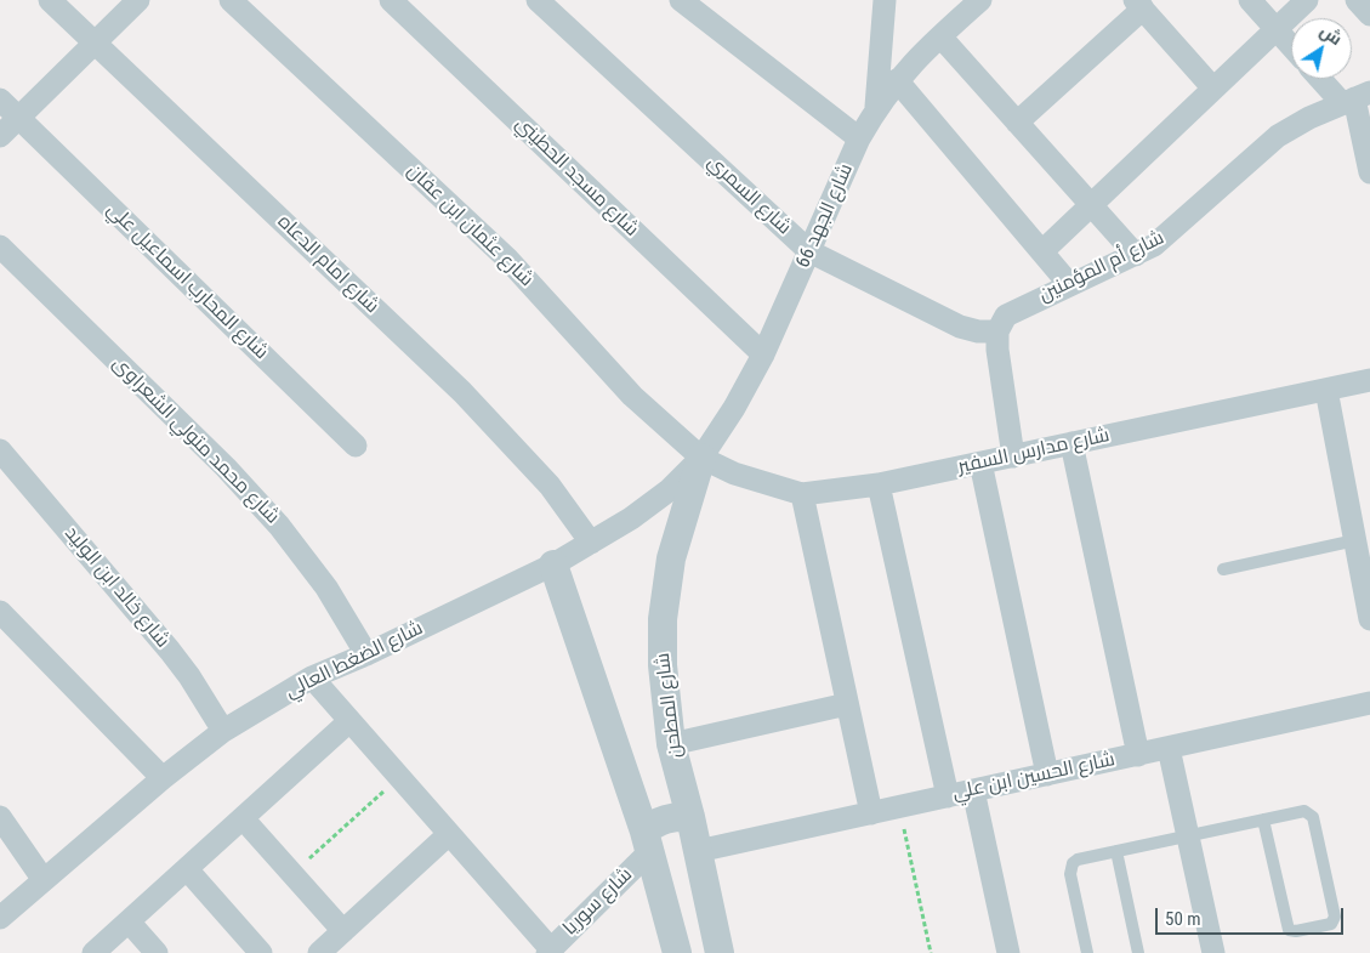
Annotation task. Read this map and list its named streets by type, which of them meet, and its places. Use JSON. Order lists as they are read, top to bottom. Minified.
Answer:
{"streets":{"street":["شارع مسجد الحطيني","شارع السمري","شارع الجهد 66","شارع عثمان ابن عفان","شارع امام الدعاه","شارع أم المؤمنين","شارع المحارب اسماعيل علي","شارع محمد متولي الشعراوى","شارع مدارس السفير","شارع خالد ابن الوليد","شارع الضغط العالي","شارع المطحن","شارع الحسين ابن علي","شارع سوريا"]},"crossings":[["شارع مسجد الحطيني","شارع الجهد 66"],["شارع السمري","شارع الجهد 66"],["شارع السمري","شارع أم المؤمنين"],["شارع الجهد 66","شارع عثمان ابن عفان"],["شارع الجهد 66","شارع مدارس السفير"],["شارع الجهد 66","شارع الضغط العالي"],["شارع الجهد 66","شارع المطحن"],["شارع عثمان ابن عفان","شارع مدارس السفير"],["شارع عثمان ابن عفان","شارع الضغط العالي"],["شارع عثمان ابن عفان","شارع المطحن"],["شارع امام الدعاه","شارع الضغط العالي"],["شارع محمد متولي الشعراوى","شارع الضغط العالي"],["شارع مدارس السفير","شارع الضغط العالي"],["شارع مدارس السفير","شارع المطحن"],["شارع خالد ابن الوليد","شارع الضغط العالي"],["شارع الضغط العالي","شارع المطحن"],["شارع المطحن","شارع الحسين ابن علي"]],"scale_bar":"50 m","north":"top right"}
